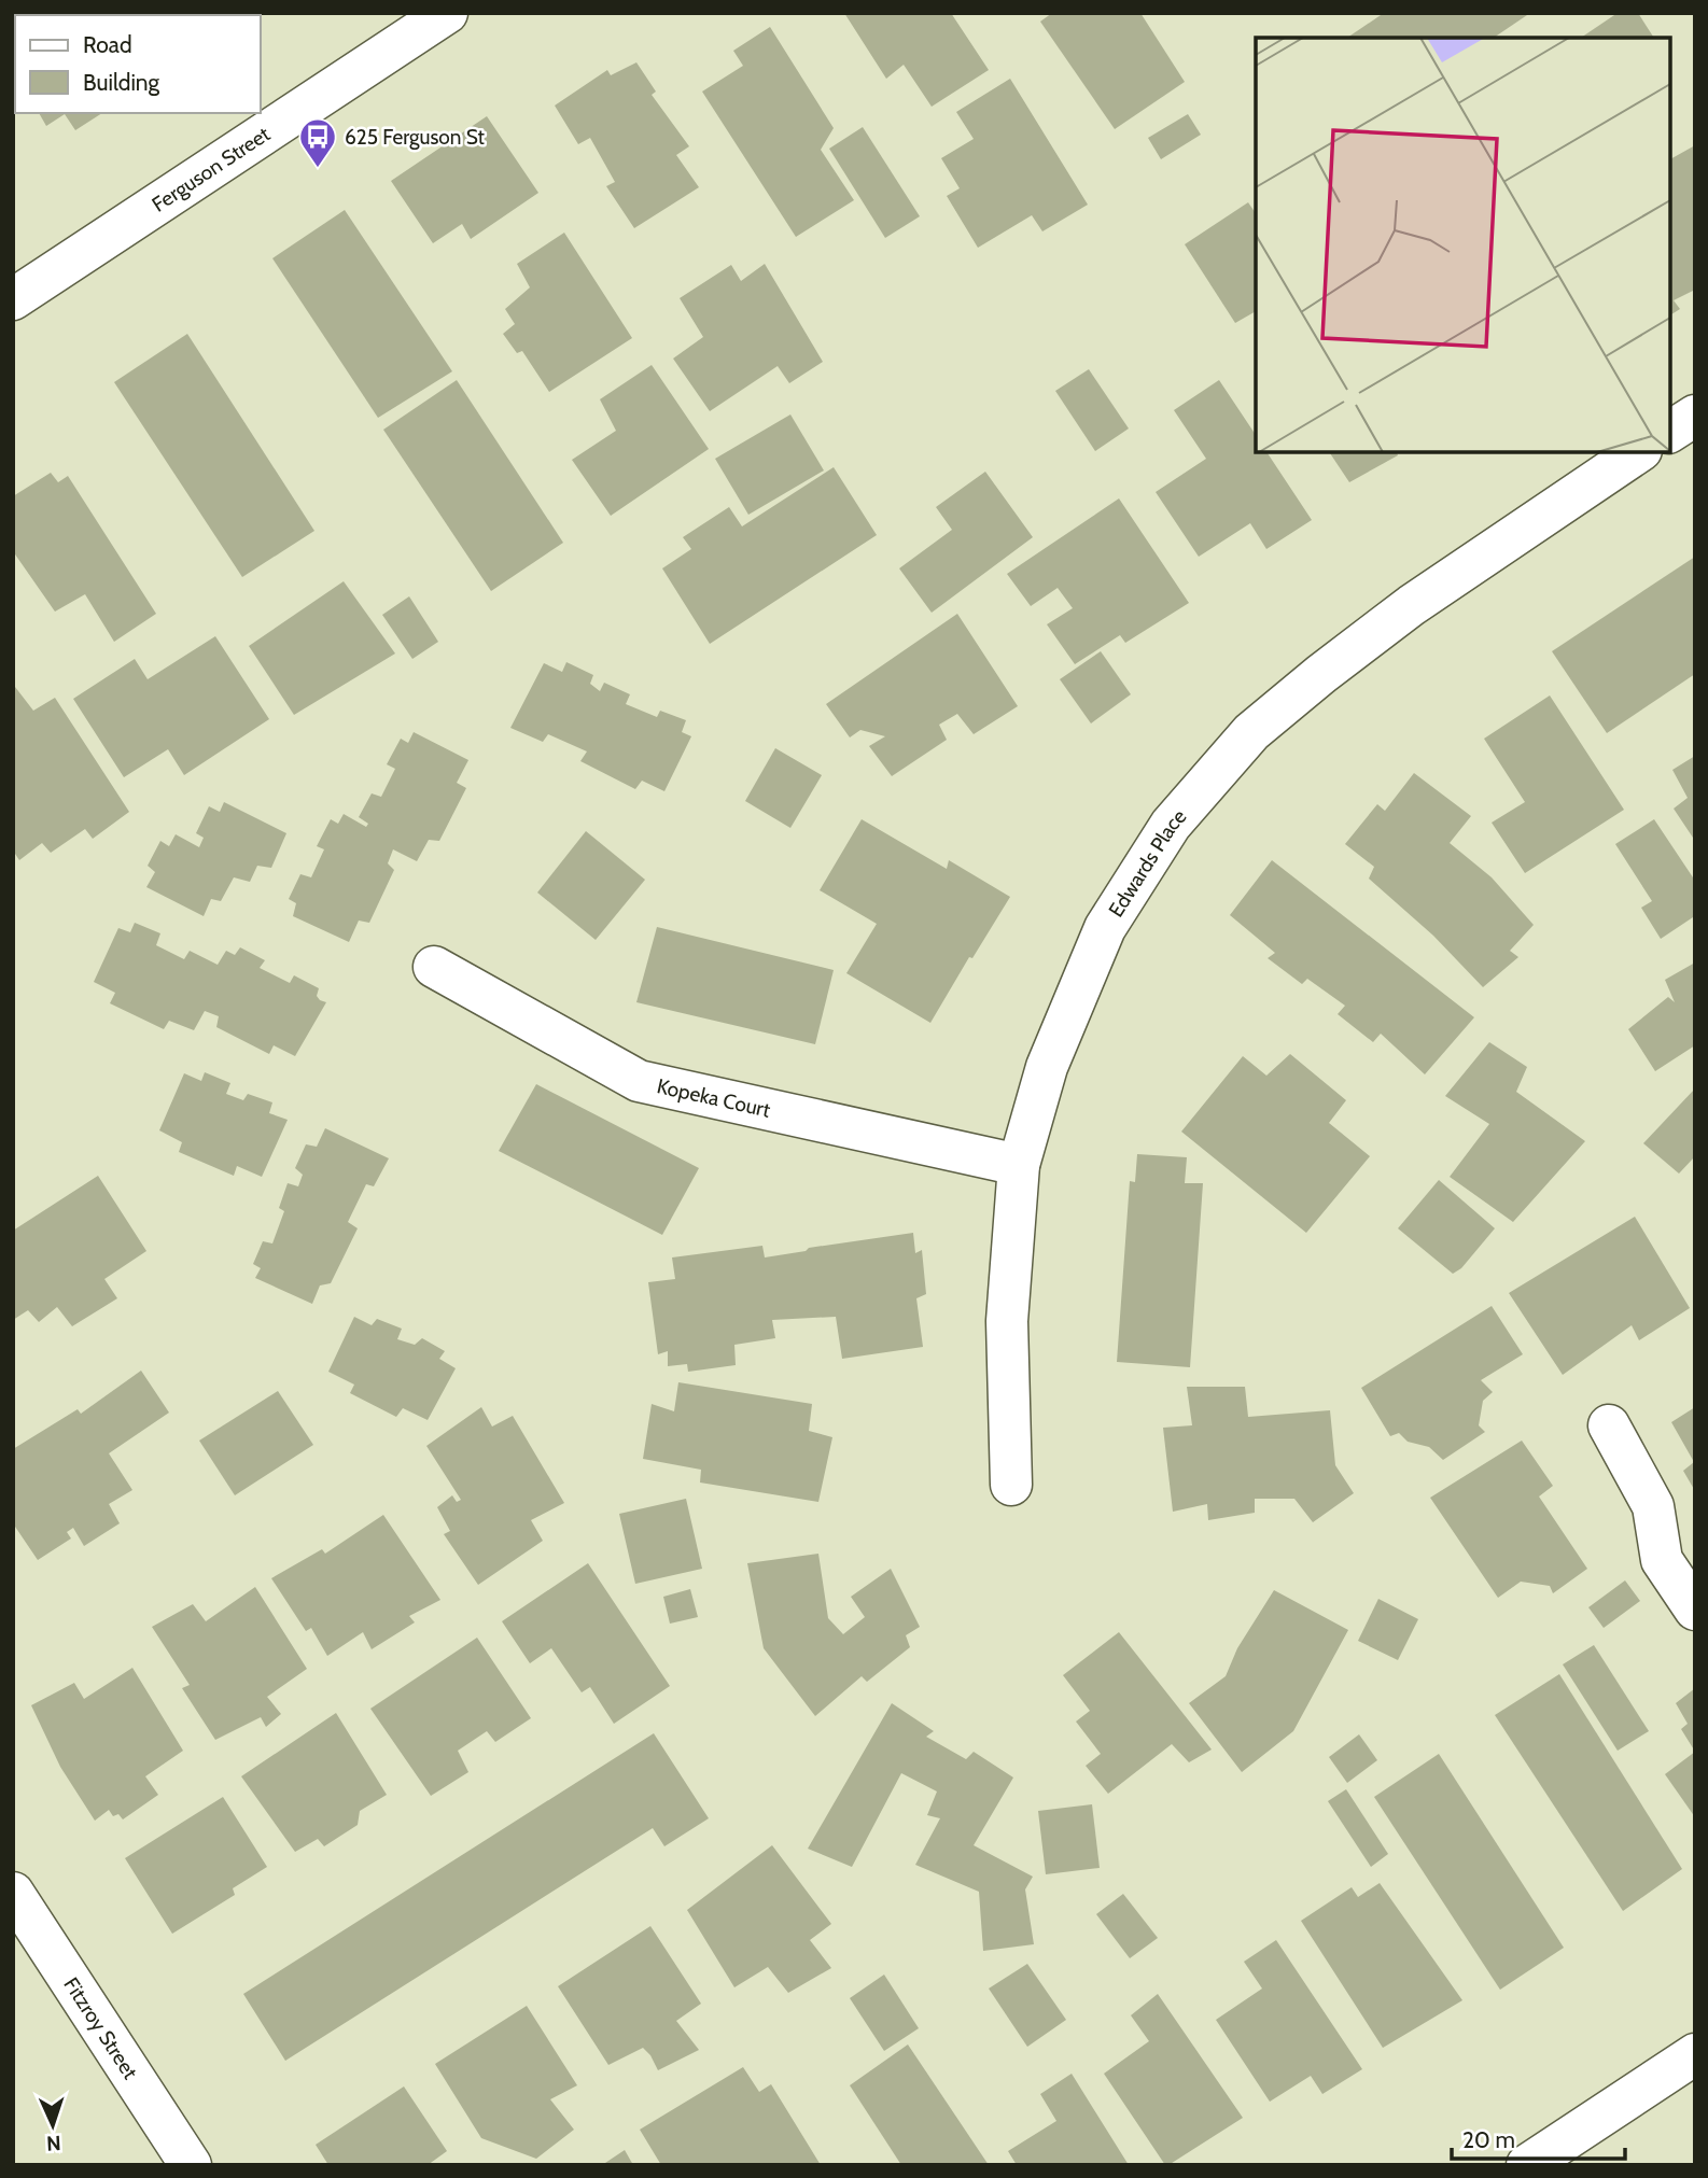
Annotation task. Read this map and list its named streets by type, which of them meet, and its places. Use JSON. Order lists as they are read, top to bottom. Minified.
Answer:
{"streets":{"street":["Ferguson Street","Edwards Place","Kopeka Court","Fitzroy Street"]},"crossings":[["Edwards Place","Kopeka Court"]],"places":{"bus stop":["625 Ferguson St"]},"legend":["Road","Building"],"scale_bar":"20 m","north":"bottom"}
